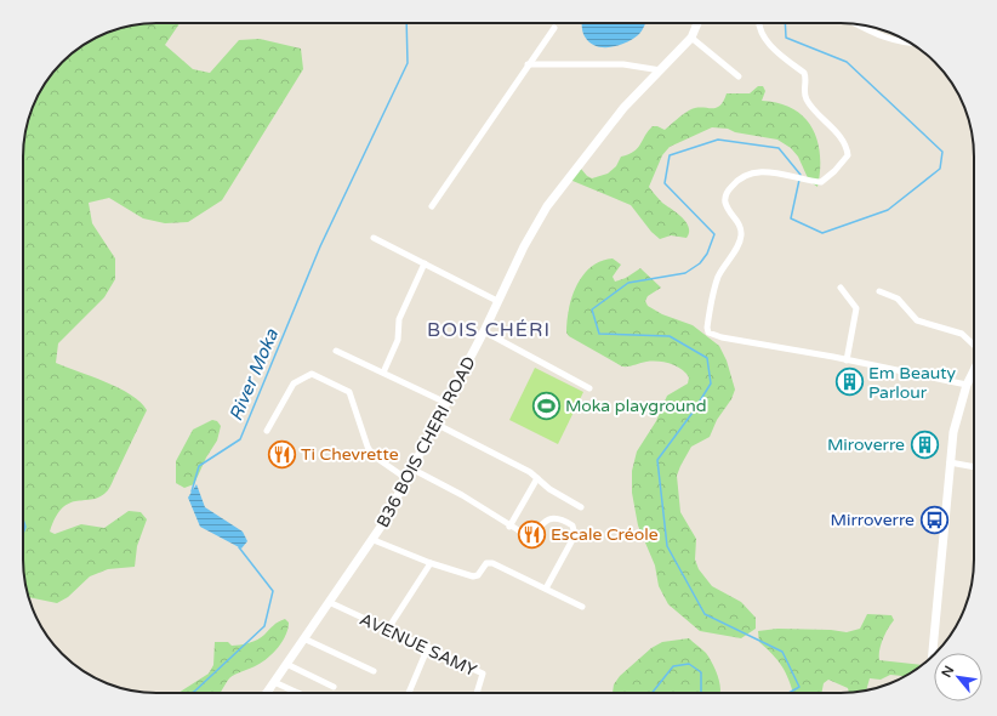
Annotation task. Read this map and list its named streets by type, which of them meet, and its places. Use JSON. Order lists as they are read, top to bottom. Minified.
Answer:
{"streets":{"main road":["B36 BOIS CHERI ROAD"],"street":["AVENUE SAMY"]},"crossings":[["B36 BOIS CHERI ROAD","AVENUE SAMY"]],"districts":["BOIS CHÉRI"],"water":["River Moka"],"places":{"building":["Em Beauty Parlour","Miroverre"],"sports":["Moka playground"],"restaurant":["Ti Chevrette","Escale Créole"],"bus stop":["Mirroverre"]},"north":"top left"}
